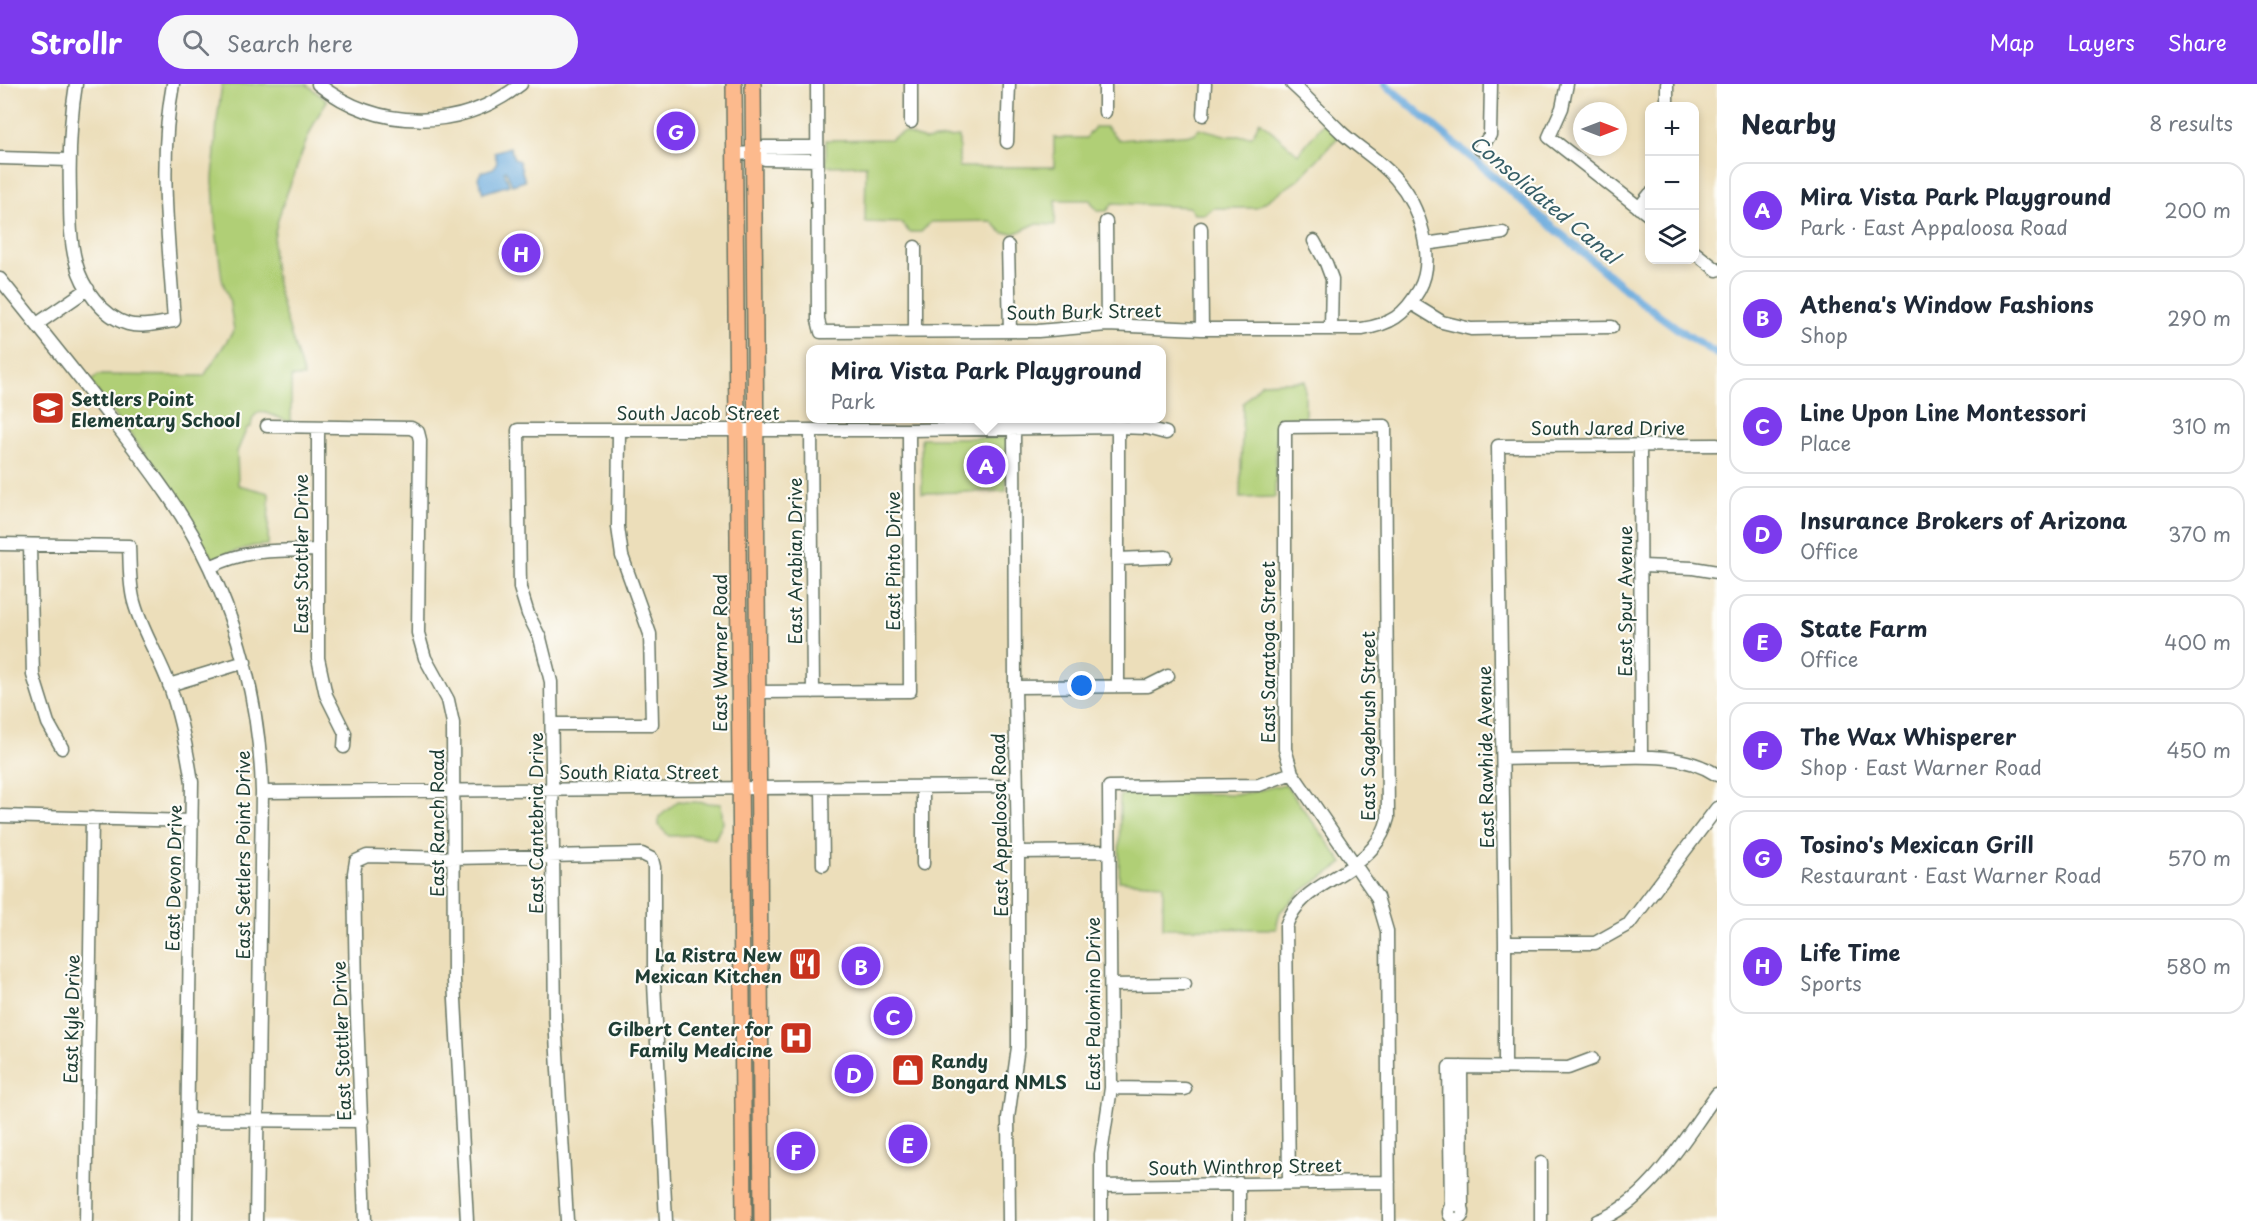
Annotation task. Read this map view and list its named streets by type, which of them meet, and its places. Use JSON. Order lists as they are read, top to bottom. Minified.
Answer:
{"streets":{"main road":["East Warner Road"],"street":["South Burk Street","South Jacob Street","South Jared Drive","East Stottler Drive","East Arabian Drive","East Pinto Drive","East Spur Avenue","East Saratoga Street","East Sagebrush Street","East Rawhide Avenue","South Riata Street","East Ranch Road","East Cantebria Drive","East Appaloosa Road","East Settlers Point Drive","East Devon Drive","East Palomino Drive","East Kyle Drive","South Winthrop Street"]},"crossings":[["South Jacob Street","East Arabian Drive"],["South Jacob Street","East Pinto Drive"],["South Jacob Street","East Warner Road"],["South Jacob Street","East Cantebria Drive"],["South Jacob Street","East Appaloosa Road"],["South Jared Drive","East Spur Avenue"],["South Jared Drive","East Rawhide Avenue"],["East Stottler Drive","East Ranch Road"],["East Arabian Drive","East Pinto Drive"],["East Saratoga Street","East Sagebrush Street"],["East Saratoga Street","East Palomino Drive"],["East Warner Road","South Riata Street"],["South Riata Street","East Ranch Road"],["South Riata Street","East Cantebria Drive"],["South Riata Street","East Appaloosa Road"],["South Riata Street","East Settlers Point Drive"],["East Palomino Drive","South Winthrop Street"]],"water":["Consolidated Canal"],"places":{"school or university":["Settlers Point Elementary School"],"restaurant":["La Ristra New Mexican Kitchen"],"hospital":["Gilbert Center for Family Medicine"],"shop":["Randy Bongard NMLS"]},"north":"right","page":{"header":"Strollr","search":"Search here","nav":["Map","Layers","Share"],"heading":["Nearby","8 results"],"map_buttons":["+","−"],"pins":["G","H","A","B","C","D","E","F"],"list":[{"mark":"A","name":"Mira Vista Park Playground","note":"Park · East Appaloosa Road","value":"200 m"},{"mark":"B","name":"Athena's Window Fashions","note":"Shop","value":"290 m"},{"mark":"C","name":"Line Upon Line Montessori","note":"Place","value":"310 m"},{"mark":"D","name":"Insurance Brokers of Arizona","note":"Office","value":"370 m"},{"mark":"E","name":"State Farm","note":"Office","value":"400 m"},{"mark":"F","name":"The Wax Whisperer","note":"Shop · East Warner Road","value":"450 m"},{"mark":"G","name":"Tosino's Mexican Grill","note":"Restaurant · East Warner Road","value":"570 m"},{"mark":"H","name":"Life Time","note":"Sports","value":"580 m"}],"popup":["Mira Vista Park Playground","Park"]}}
